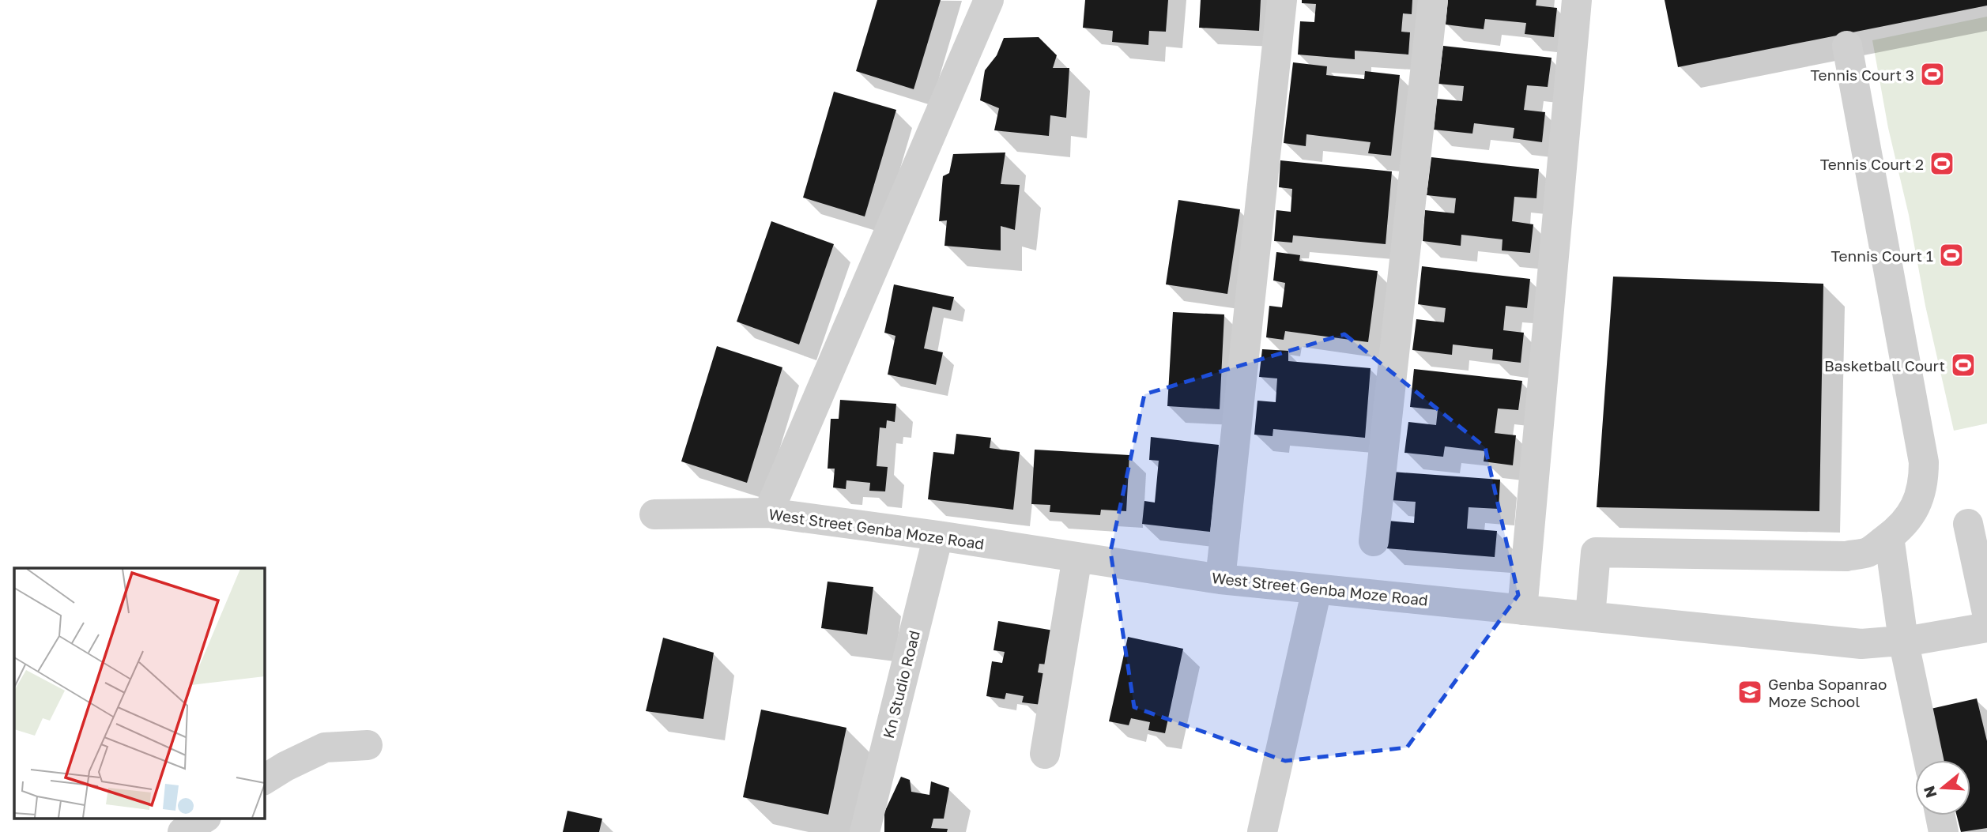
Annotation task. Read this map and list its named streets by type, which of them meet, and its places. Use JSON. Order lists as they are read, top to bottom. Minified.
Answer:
{"streets":{"street":["West Street Genba Moze Road","Kn Studio Road"]},"crossings":[["West Street Genba Moze Road","Kn Studio Road"]],"places":{"sports":["Tennis Court 3","Tennis Court 2","Tennis Court 1","Basketball Court"],"school or university":["Genba Sopanrao Moze School"]},"north":"left"}
